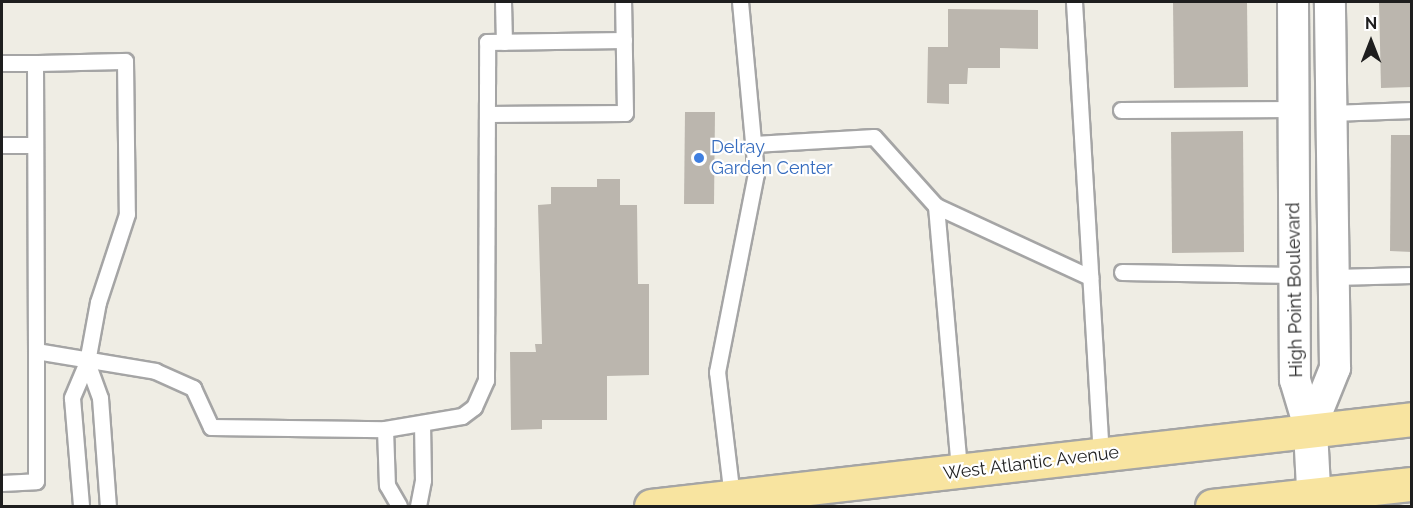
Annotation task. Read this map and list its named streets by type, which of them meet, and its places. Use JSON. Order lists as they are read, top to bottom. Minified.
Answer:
{"streets":{"main road":["West Atlantic Avenue"],"street":["High Point Boulevard"]},"crossings":[["High Point Boulevard","West Atlantic Avenue"]],"places":["Delray Garden Center"],"north":"top"}
